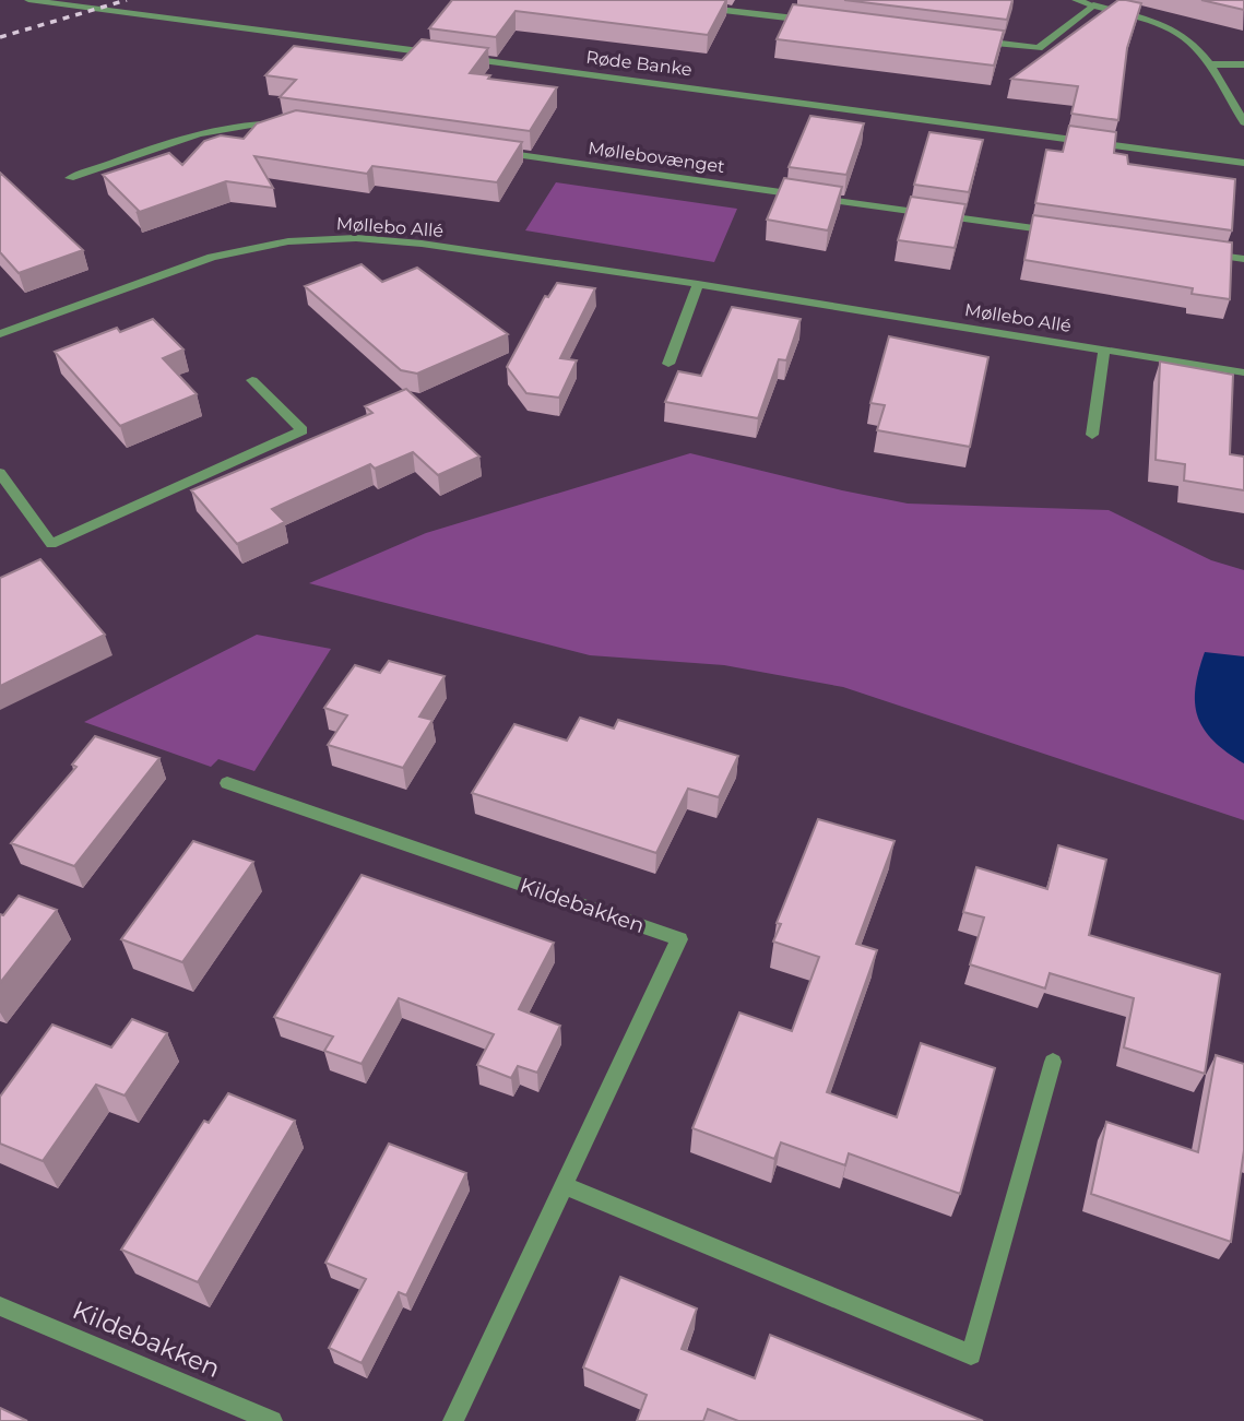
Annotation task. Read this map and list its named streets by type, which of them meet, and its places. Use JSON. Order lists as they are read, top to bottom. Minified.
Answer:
{"streets":{"street":["Røde Banke","Møllebovænget","Møllebo Allé","Kildebakken"]}}
